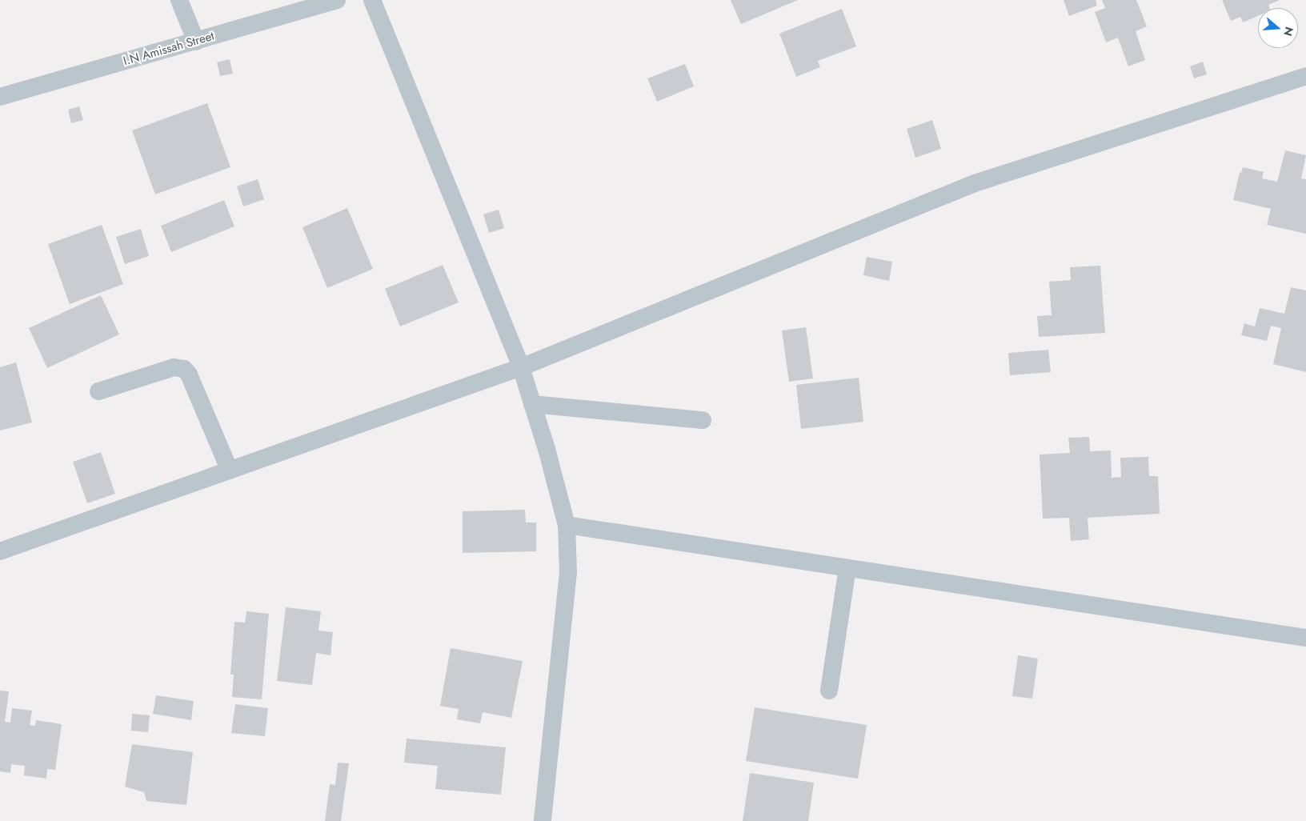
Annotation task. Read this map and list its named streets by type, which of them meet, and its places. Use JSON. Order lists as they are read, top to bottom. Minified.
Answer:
{"streets":{"street":["I.N Amissah Street"]},"north":"right"}
